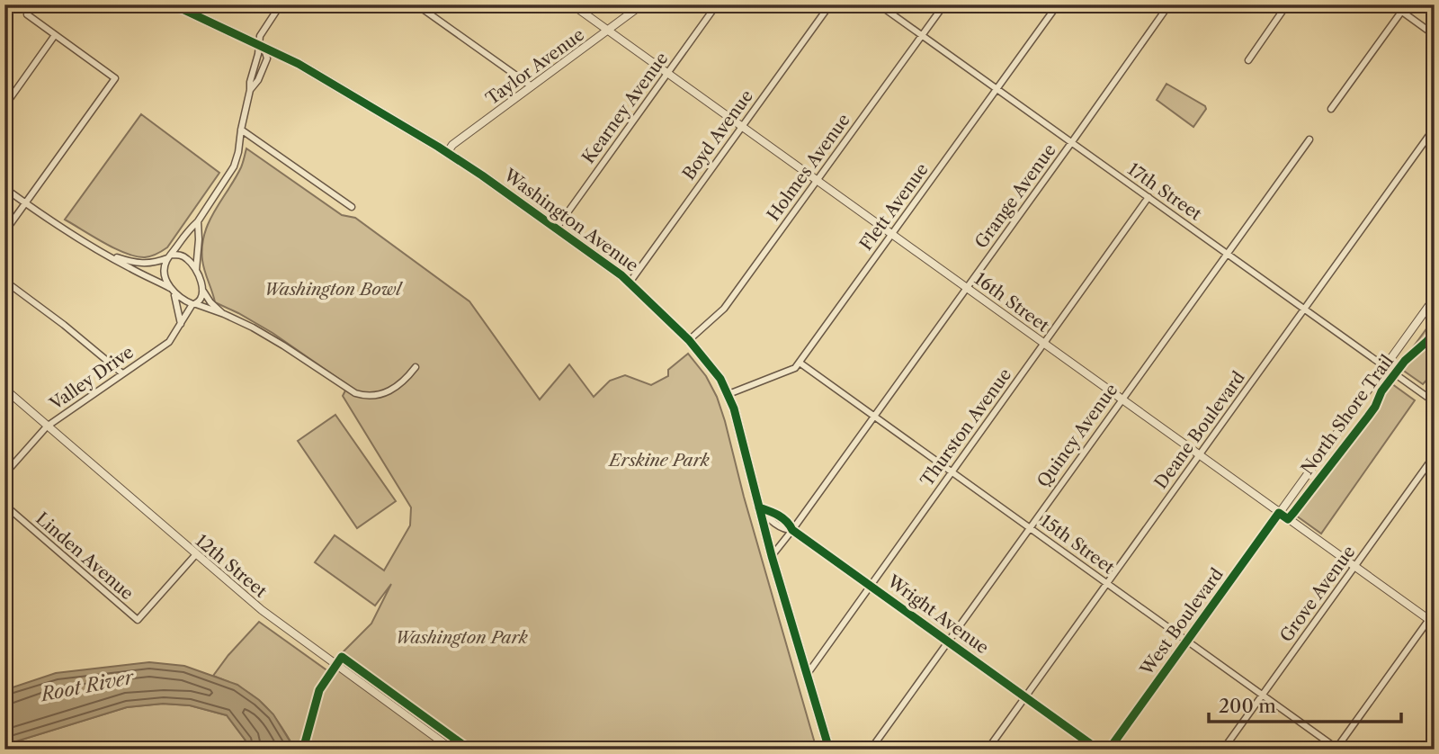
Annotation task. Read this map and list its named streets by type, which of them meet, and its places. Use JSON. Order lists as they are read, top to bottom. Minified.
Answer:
{"streets":{"main road":["Washington Avenue"],"street":["Taylor Avenue","Kearney Avenue","Boyd Avenue","Holmes Avenue","17th Street","Grange Avenue","Flett Avenue","16th Street","Valley Drive","Thurston Avenue","Deane Boulevard","Quincy Avenue","15th Street","Linden Avenue","12th Street","Grove Avenue","Wright Avenue","West Boulevard"],"cycle path":["North Shore Trail"]},"crossings":[["Taylor Avenue","Washington Avenue"],["Taylor Avenue","16th Street"],["Kearney Avenue","Washington Avenue"],["Kearney Avenue","16th Street"],["Boyd Avenue","Washington Avenue"],["Boyd Avenue","16th Street"],["Holmes Avenue","17th Street"],["Holmes Avenue","Washington Avenue"],["Holmes Avenue","16th Street"],["17th Street","Grange Avenue"],["17th Street","Flett Avenue"],["17th Street","Thurston Avenue"],["17th Street","Deane Boulevard"],["17th Street","Quincy Avenue"],["17th Street","West Boulevard"],["Grange Avenue","Washington Avenue"],["Grange Avenue","16th Street"],["Grange Avenue","15th Street"],["Grange Avenue","Wright Avenue"],["Flett Avenue","Washington Avenue"],["Flett Avenue","16th Street"],["Flett Avenue","15th Street"],["Washington Avenue","Thurston Avenue"],["Washington Avenue","Wright Avenue"],["16th Street","Thurston Avenue"],["16th Street","Deane Boulevard"],["16th Street","Quincy Avenue"],["16th Street","Grove Avenue"],["16th Street","West Boulevard"],["Valley Drive","12th Street"],["Thurston Avenue","15th Street"],["Thurston Avenue","Wright Avenue"],["Deane Boulevard","15th Street"],["Deane Boulevard","Wright Avenue"],["Quincy Avenue","15th Street"],["Quincy Avenue","Wright Avenue"],["15th Street","Grove Avenue"],["15th Street","West Boulevard"],["Linden Avenue","12th Street"]],"water":["Root River"],"parks":["Washington Bowl","Erskine Park","Washington Park"],"scale_bar":"200 m"}
